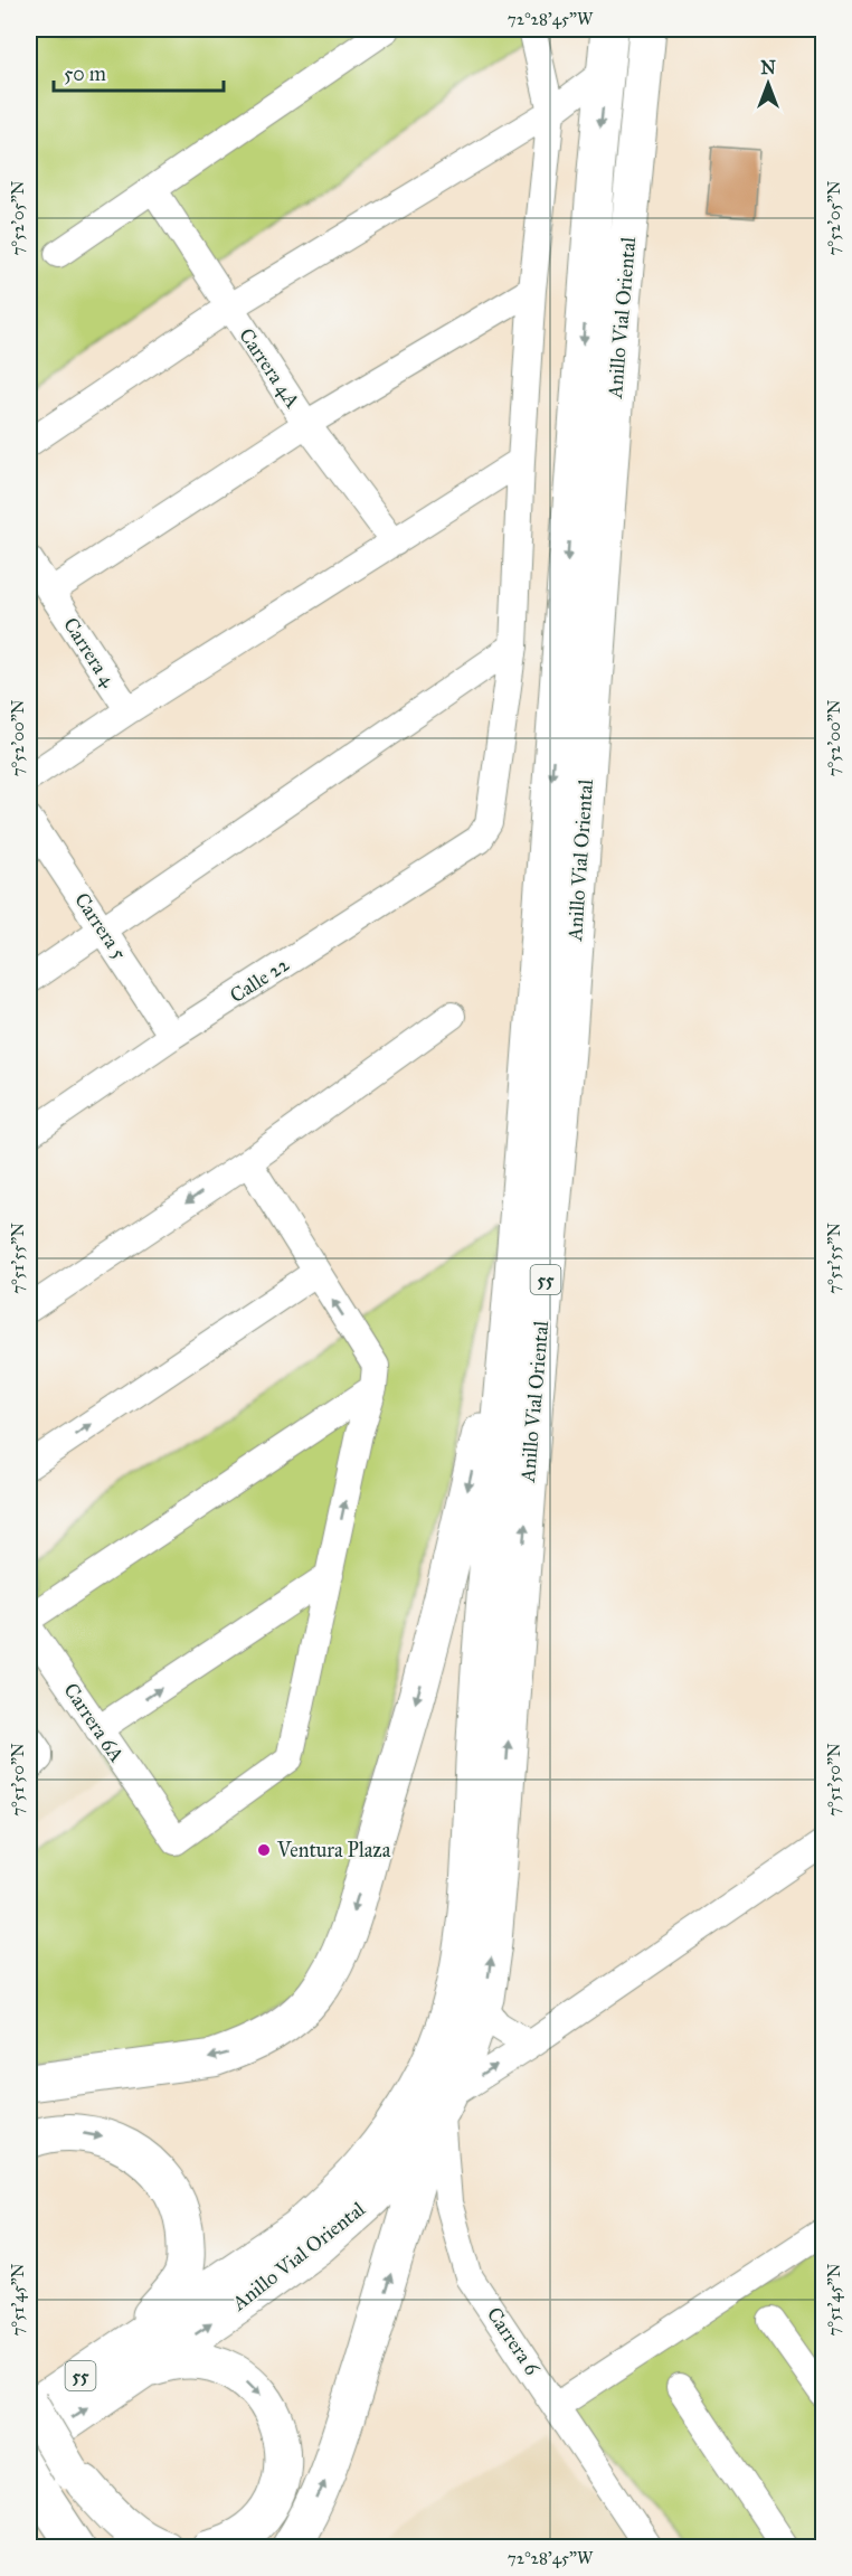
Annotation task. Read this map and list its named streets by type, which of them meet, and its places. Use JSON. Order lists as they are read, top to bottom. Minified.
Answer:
{"streets":{"highway":["Anillo Vial Oriental","55"],"street":["Carrera 4A","Carrera 4","Carrera 5","Calle 22","Carrera 6A","Carrera 6"]},"crossings":[["Anillo Vial Oriental","Carrera 6"],["Carrera 5","Calle 22"]],"places":["Ventura Plaza"],"scale_bar":"50 m","north":"top","coordinates":["72°28'45\"W","7°52'05\"N","7°52'00\"N","7°51'55\"N","7°51'50\"N","7°51'45\"N"]}
